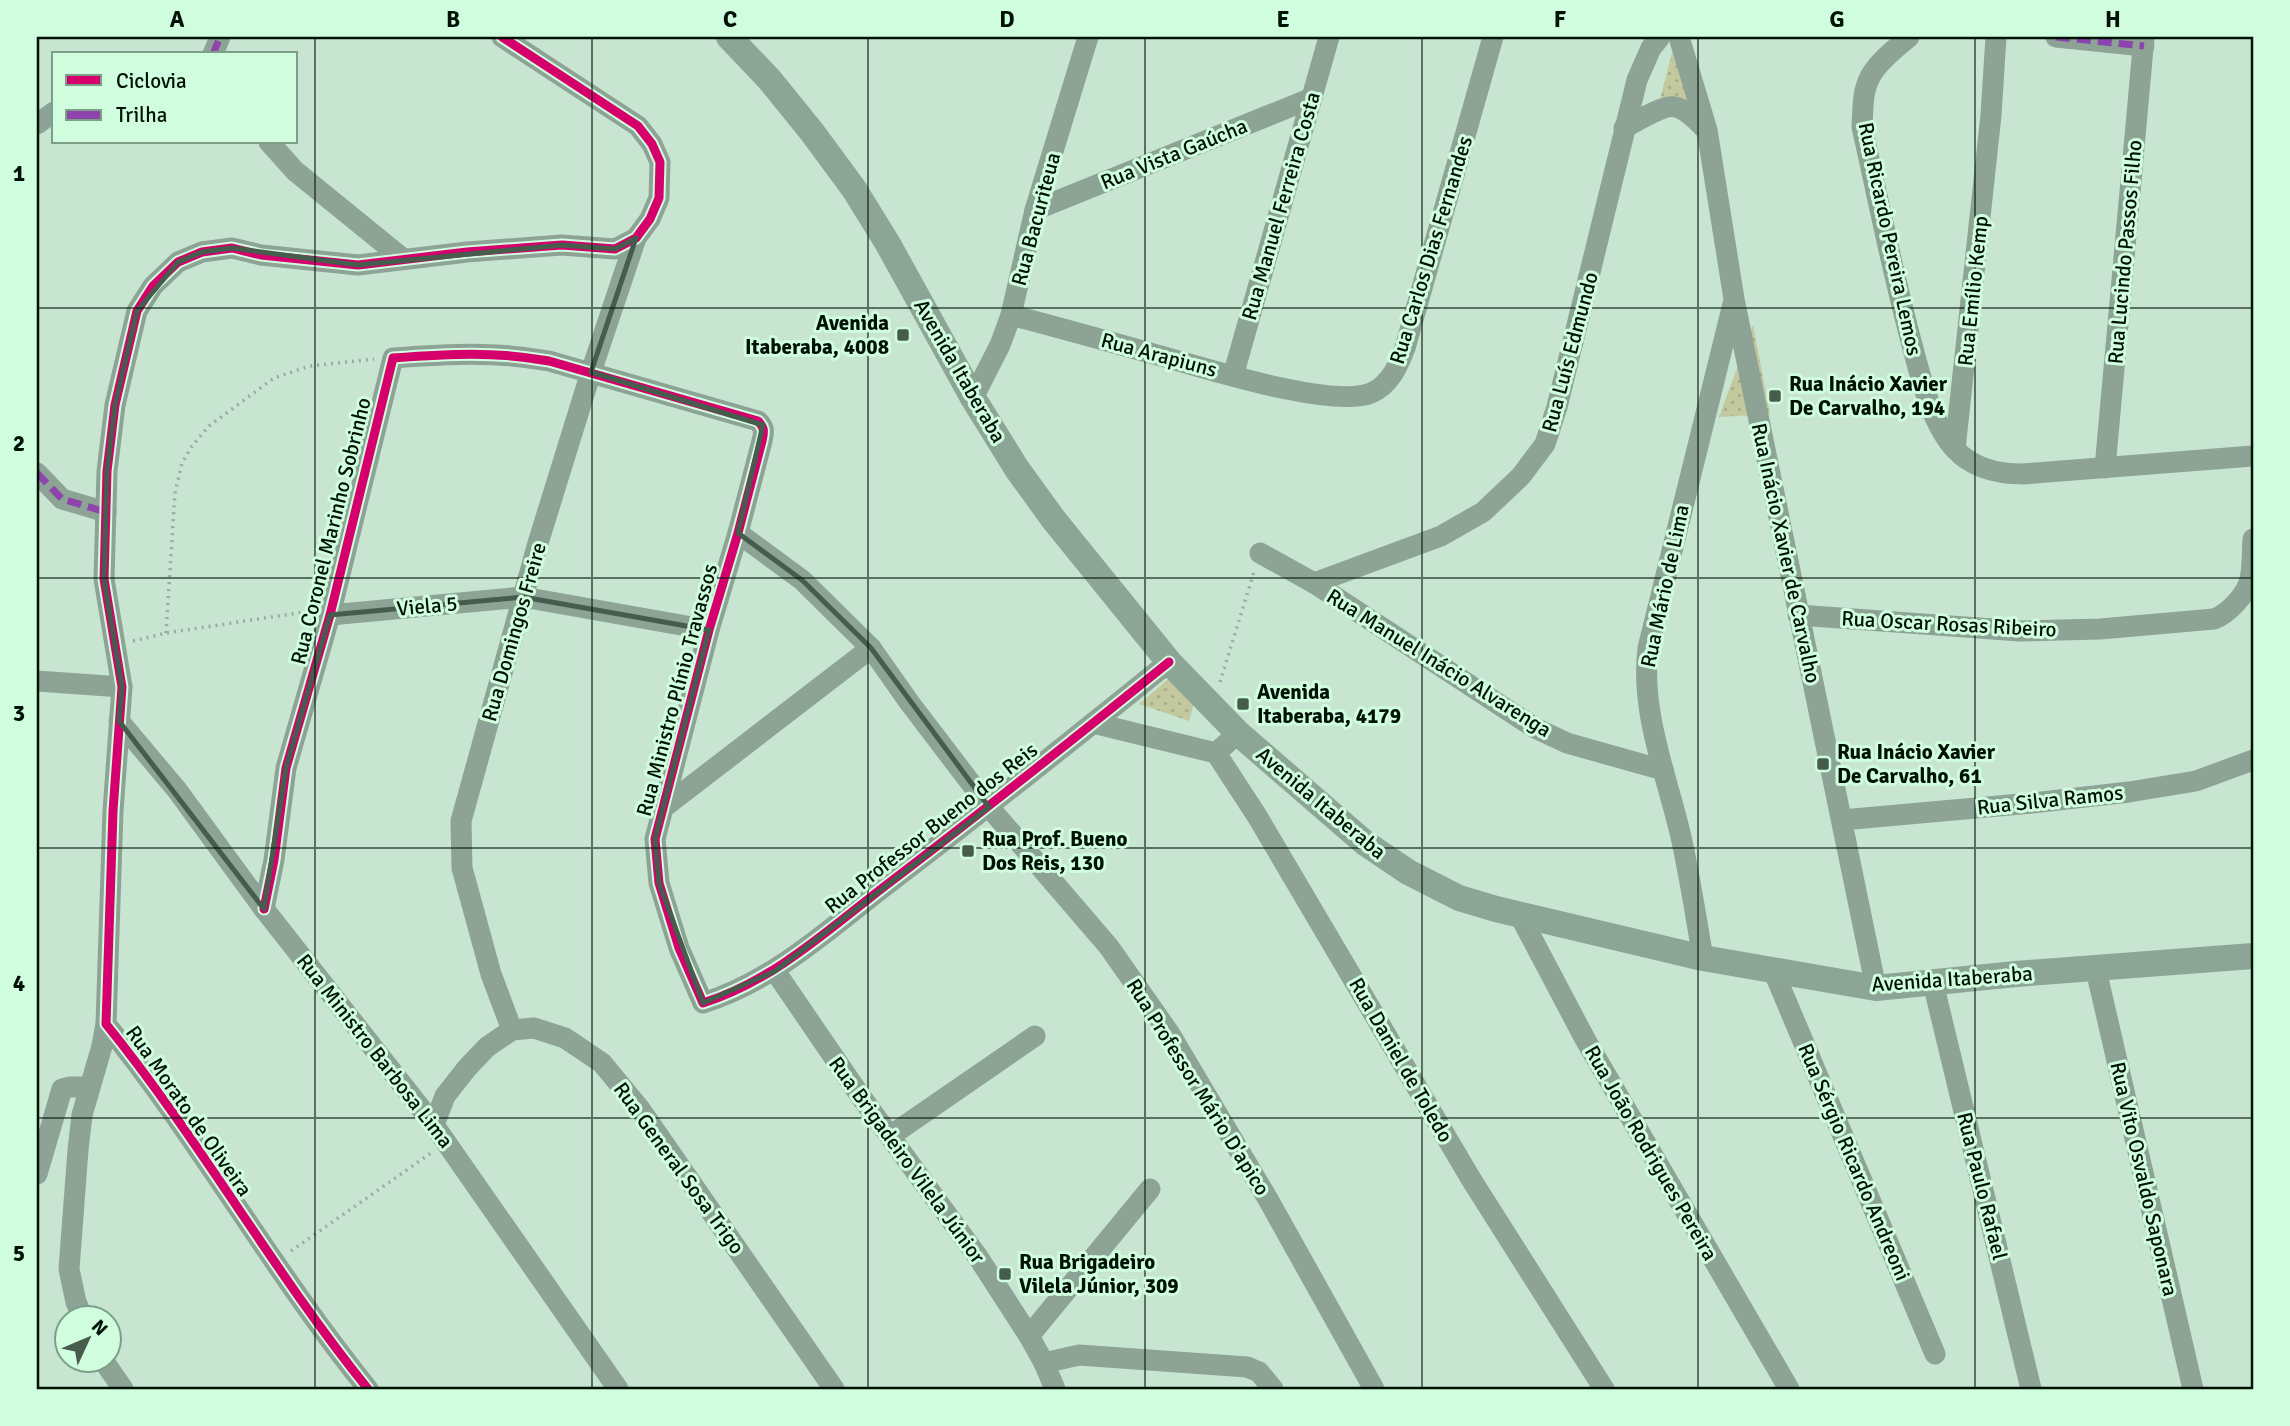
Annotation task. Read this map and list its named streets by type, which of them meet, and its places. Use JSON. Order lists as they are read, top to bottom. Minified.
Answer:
{"streets":{"main road":["Avenida Itaberaba"],"street":["Rua Vista Gaúcha","Rua Manuel Ferreira Costa","Rua Bacuriteua","Rua Ricardo Pereira Lemos","Rua Carlos Dias Fernandes","Rua Lucindo Passos Filho","Rua Emílio Kemp","Rua Luís Edmundo","Rua Arapiuns","Rua Coronel Marinho Sobrinho","Rua Inácio Xavier de Carvalho","Rua Mário de Lima","Viela 5","Rua Oscar Rosas Ribeiro","Rua Domingos Freire","Rua Manuel Inácio Alvarenga","Rua Ministro Plínio Travassos","Rua Silva Ramos","Rua Professor Bueno dos Reis","Rua Ministro Barbosa Lima","Rua Daniel de Toledo","Rua Professor Mário D'apico","Rua Morato de Oliveira","Rua João Rodrigues Pereira","Rua Brigadeiro Vilela Júnior","Rua Sérgio Ricardo Andreoni","Rua General Sosa Trigo","Rua Vito Osvaldo Saponara","Rua Paulo Rafael"]},"crossings":[["Rua Vista Gaúcha","Rua Manuel Ferreira Costa"],["Rua Vista Gaúcha","Rua Bacuriteua"],["Rua Manuel Ferreira Costa","Rua Arapiuns"],["Rua Bacuriteua","Rua Arapiuns"],["Rua Bacuriteua","Avenida Itaberaba"],["Rua Ricardo Pereira Lemos","Rua Emílio Kemp"],["Rua Carlos Dias Fernandes","Rua Arapiuns"],["Rua Luís Edmundo","Rua Manuel Inácio Alvarenga"],["Avenida Itaberaba","Rua Inácio Xavier de Carvalho"],["Avenida Itaberaba","Rua Mário de Lima"],["Avenida Itaberaba","Rua Professor Bueno dos Reis"],["Avenida Itaberaba","Rua João Rodrigues Pereira"],["Avenida Itaberaba","Rua Sérgio Ricardo Andreoni"],["Avenida Itaberaba","Rua Vito Osvaldo Saponara"],["Avenida Itaberaba","Rua Paulo Rafael"],["Rua Coronel Marinho Sobrinho","Viela 5"],["Rua Coronel Marinho Sobrinho","Rua Ministro Barbosa Lima"],["Rua Inácio Xavier de Carvalho","Rua Mário de Lima"],["Rua Inácio Xavier de Carvalho","Rua Oscar Rosas Ribeiro"],["Rua Inácio Xavier de Carvalho","Rua Silva Ramos"],["Rua Mário de Lima","Rua Manuel Inácio Alvarenga"],["Viela 5","Rua Domingos Freire"],["Viela 5","Rua Ministro Plínio Travassos"],["Rua Domingos Freire","Rua Ministro Plínio Travassos"],["Rua Domingos Freire","Rua Morato de Oliveira"],["Rua Domingos Freire","Rua General Sosa Trigo"],["Rua Ministro Plínio Travassos","Rua Professor Bueno dos Reis"],["Rua Ministro Plínio Travassos","Rua Professor Mário D'apico"],["Rua Professor Bueno dos Reis","Rua Professor Mário D'apico"],["Rua Professor Bueno dos Reis","Rua Brigadeiro Vilela Júnior"],["Rua Ministro Barbosa Lima","Rua Morato de Oliveira"]],"places":{"transit":["Avenida Itaberaba, 4008","Rua Inácio Xavier De Carvalho, 194","Avenida Itaberaba, 4179","Rua Inácio Xavier De Carvalho, 61","Rua Prof. Bueno Dos Reis, 130","Rua Brigadeiro Vilela Júnior, 309"]},"legend":["Ciclovia","Trilha"],"north":"top right","grid":{"columns":["A","B","C","D","E","F","G","H"],"rows":["1","2","3","4","5"]}}
